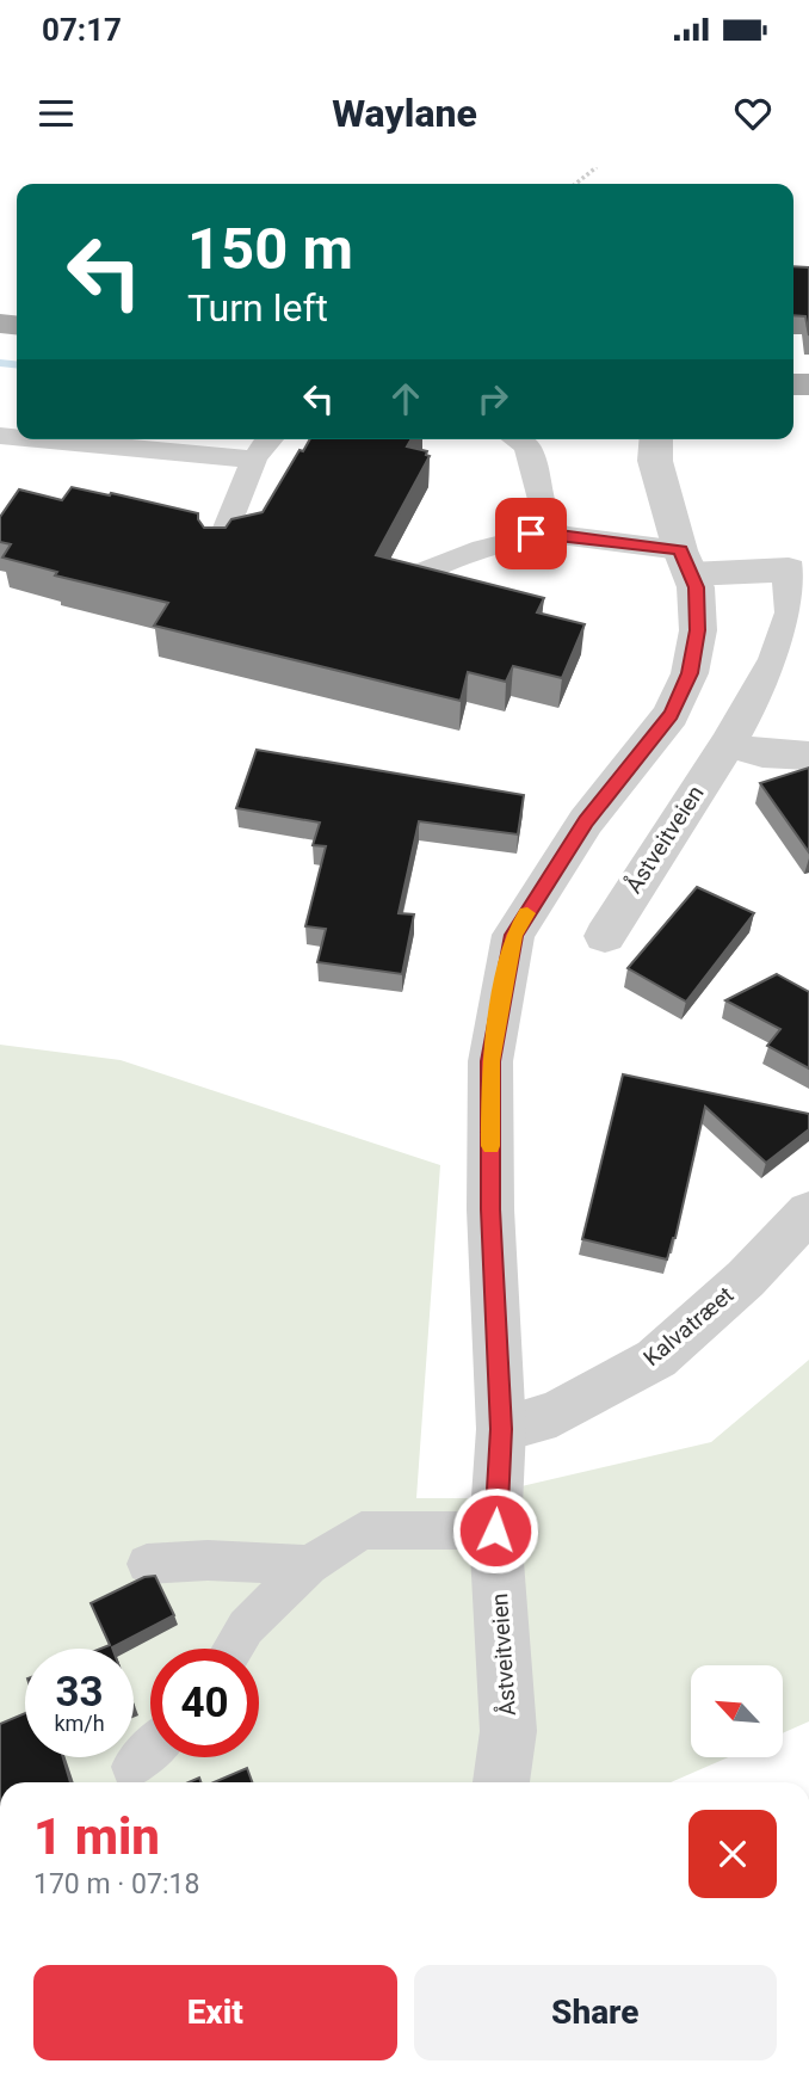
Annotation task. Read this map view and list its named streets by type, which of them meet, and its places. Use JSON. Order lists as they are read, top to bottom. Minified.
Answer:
{"streets":{"street":["Åstveitveien","Kalvatræet"]},"crossings":[["Åstveitveien","Kalvatræet"]],"north":"top left","page":{"status":"07:17","header":"Waylane","turn":["150 m","Turn left"],"speed":"33 km/h","limit":"40","heading":["1 min","170 m · 07:18"],"buttons":["Exit","Share"]}}
